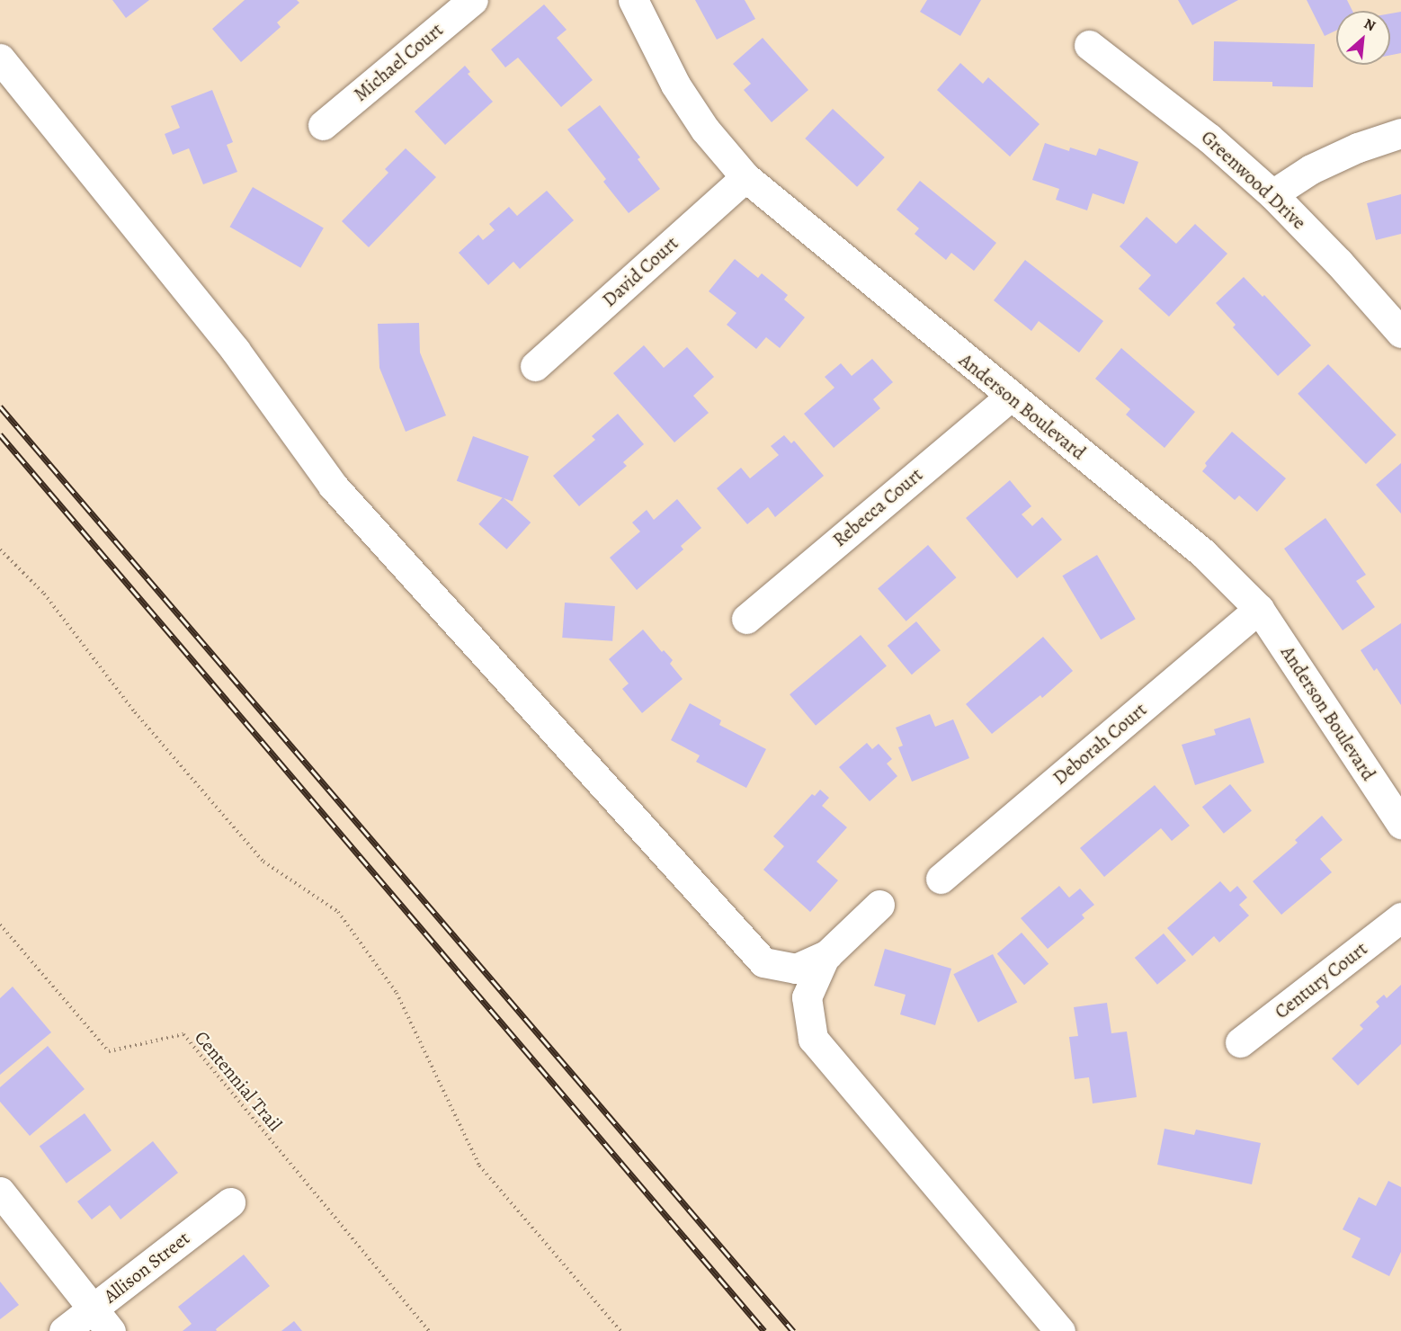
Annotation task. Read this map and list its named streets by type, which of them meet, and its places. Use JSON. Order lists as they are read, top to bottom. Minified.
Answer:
{"streets":{"street":["Michael Court","Greenwood Drive","David Court","Anderson Boulevard","Rebecca Court","Deborah Court","Century Court","Allison Street"],"path":["Centennial Trail"]},"crossings":[["David Court","Anderson Boulevard"],["Anderson Boulevard","Rebecca Court"],["Anderson Boulevard","Deborah Court"]],"north":"top right"}
